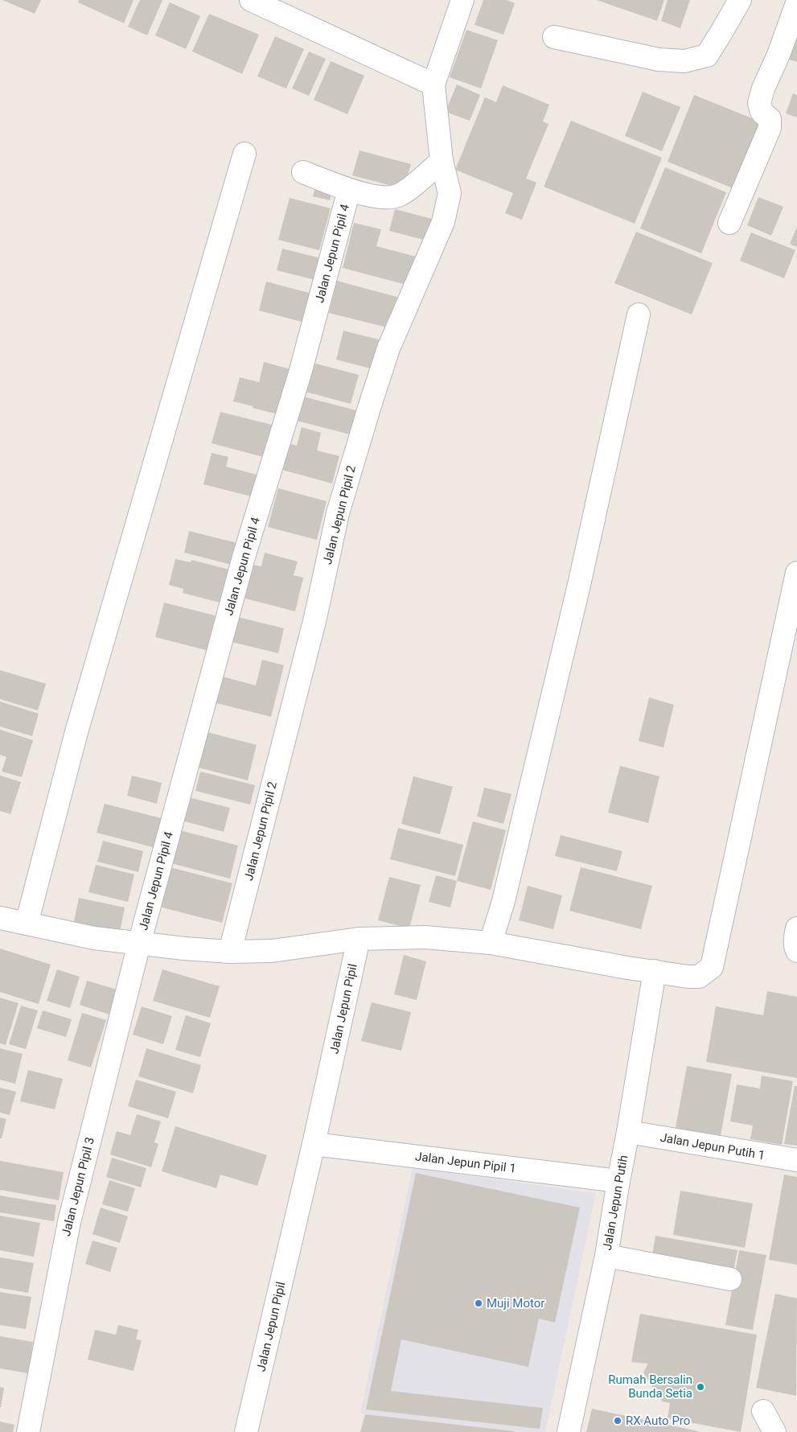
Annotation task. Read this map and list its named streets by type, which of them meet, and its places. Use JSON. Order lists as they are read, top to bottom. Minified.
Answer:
{"streets":{"street":["Jalan Jepun Pipil 4","Jalan Jepun Pipil 2","Jalan Jepun Pipil","Jalan Jepun Putih 1","Jalan Jepun Pipil 1","Jalan Jepun Pipil 3","Jalan Jepun Putih"]},"crossings":[["Jalan Jepun Pipil 4","Jalan Jepun Pipil 3"],["Jalan Jepun Pipil","Jalan Jepun Pipil 1"],["Jalan Jepun Putih 1","Jalan Jepun Putih"],["Jalan Jepun Pipil 1","Jalan Jepun Putih"]],"places":["Muji Motor","Rumah Bersalin Bunda Setia","RX Auto Pro"]}
